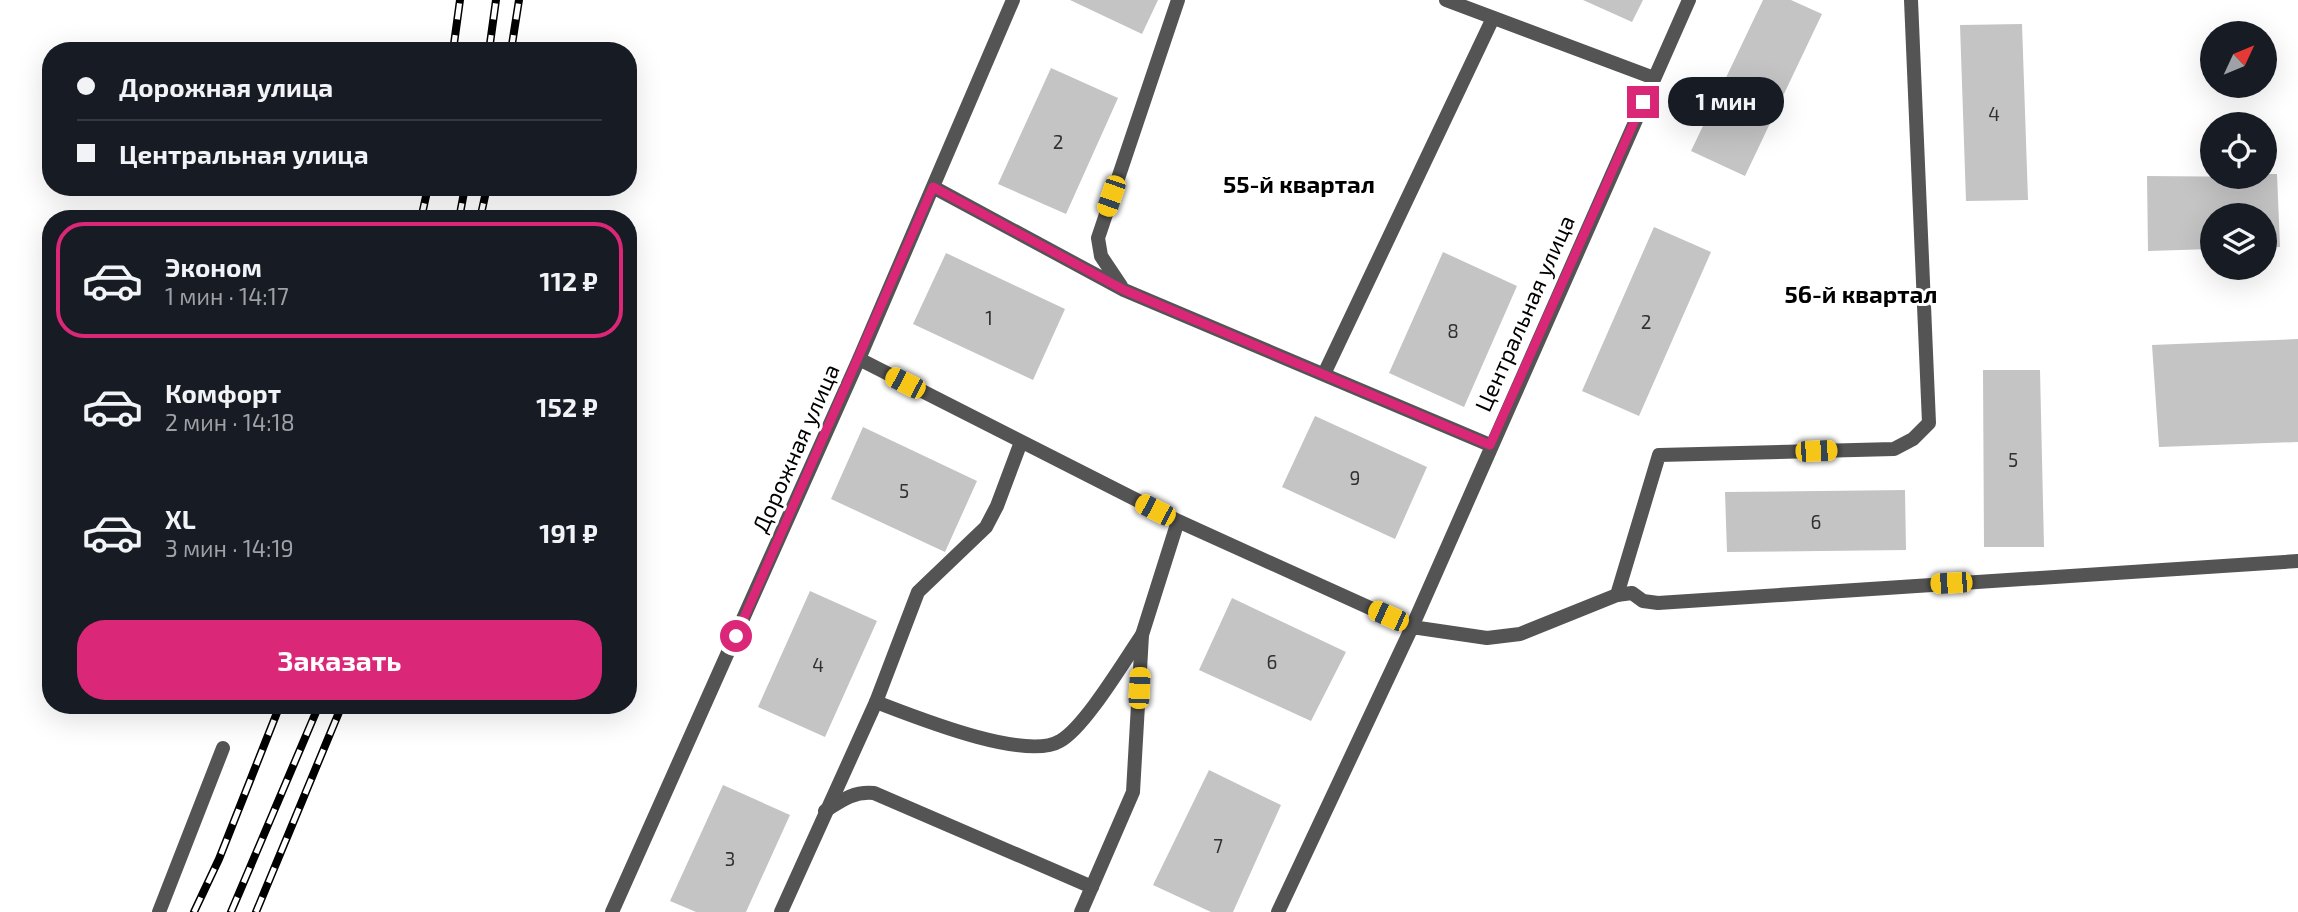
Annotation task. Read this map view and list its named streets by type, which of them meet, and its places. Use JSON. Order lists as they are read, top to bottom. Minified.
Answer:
{"streets":{"street":["Центральная улица","Дорожная улица"]},"districts":["55-й квартал","56-й квартал"],"house_numbers":["4","2","1","2","8","5","9","5","6","6","4","7","3"],"north":"top right","page":{"banner":["Дорожная улица","Центральная улица"],"bubble":"1 мин","list":[{"name":"Эконом","note":"1 мин · 14:17","value":"112 ₽"},{"name":"Комфорт","note":"2 мин · 14:18","value":"152 ₽"},{"name":"XL","note":"3 мин · 14:19","value":"191 ₽"}],"buttons":"Заказать"}}
